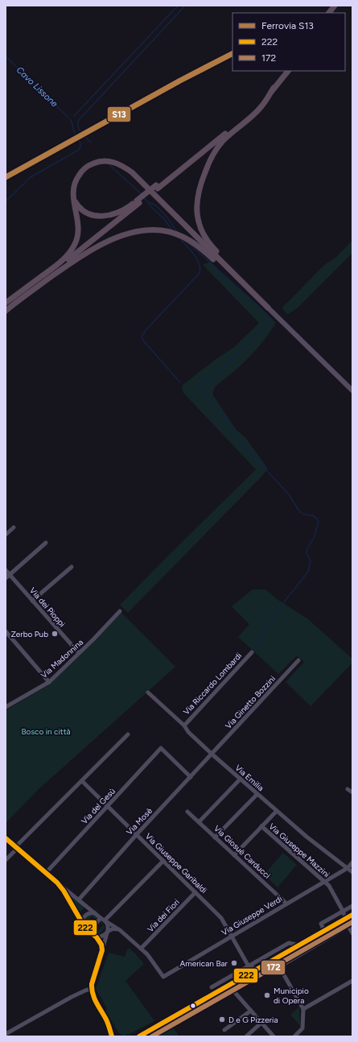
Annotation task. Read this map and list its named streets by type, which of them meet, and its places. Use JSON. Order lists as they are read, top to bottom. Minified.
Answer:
{"streets":{"street":["Via dei Pioppi","Via Madonnina","Via Riccardo Lombardi","Via Ginetto Bozzini","Via Emilia","Via del Gesù","Via Mosè","Via Giuseppe Mazzini","Via Giosuè Carducci","Via Giuseppe Garibaldi","Via dei Fiori","Via Giuseppe Verdi"]},"crossings":[["Via dei Pioppi","Via Madonnina"],["Via Riccardo Lombardi","Via Emilia"],["Via Ginetto Bozzini","Via Emilia"],["Via Ginetto Bozzini","Via Mosè"],["Via Emilia","Via Mosè"],["Via Emilia","Via Giuseppe Verdi"],["Via del Gesù","Via Mosè"],["Via del Gesù","Via Giuseppe Garibaldi"],["Via Mosè","Via Giuseppe Garibaldi"],["Via Giuseppe Mazzini","Via Giuseppe Verdi"],["Via Giosuè Carducci","Via Giuseppe Verdi"],["Via Giuseppe Garibaldi","Via dei Fiori"],["Via Giuseppe Garibaldi","Via Giuseppe Verdi"],["Via dei Fiori","Via Giuseppe Verdi"]],"water":["Cavo Lissone"],"parks":["Bosco in città"],"places":["Zerbo Pub","American Bar","Municipio di Opera","D e G Pizzeria"],"lines":["rail line S13","transit line 222","transit line 172"],"legend":["Ferrovia S13","222","172"]}
